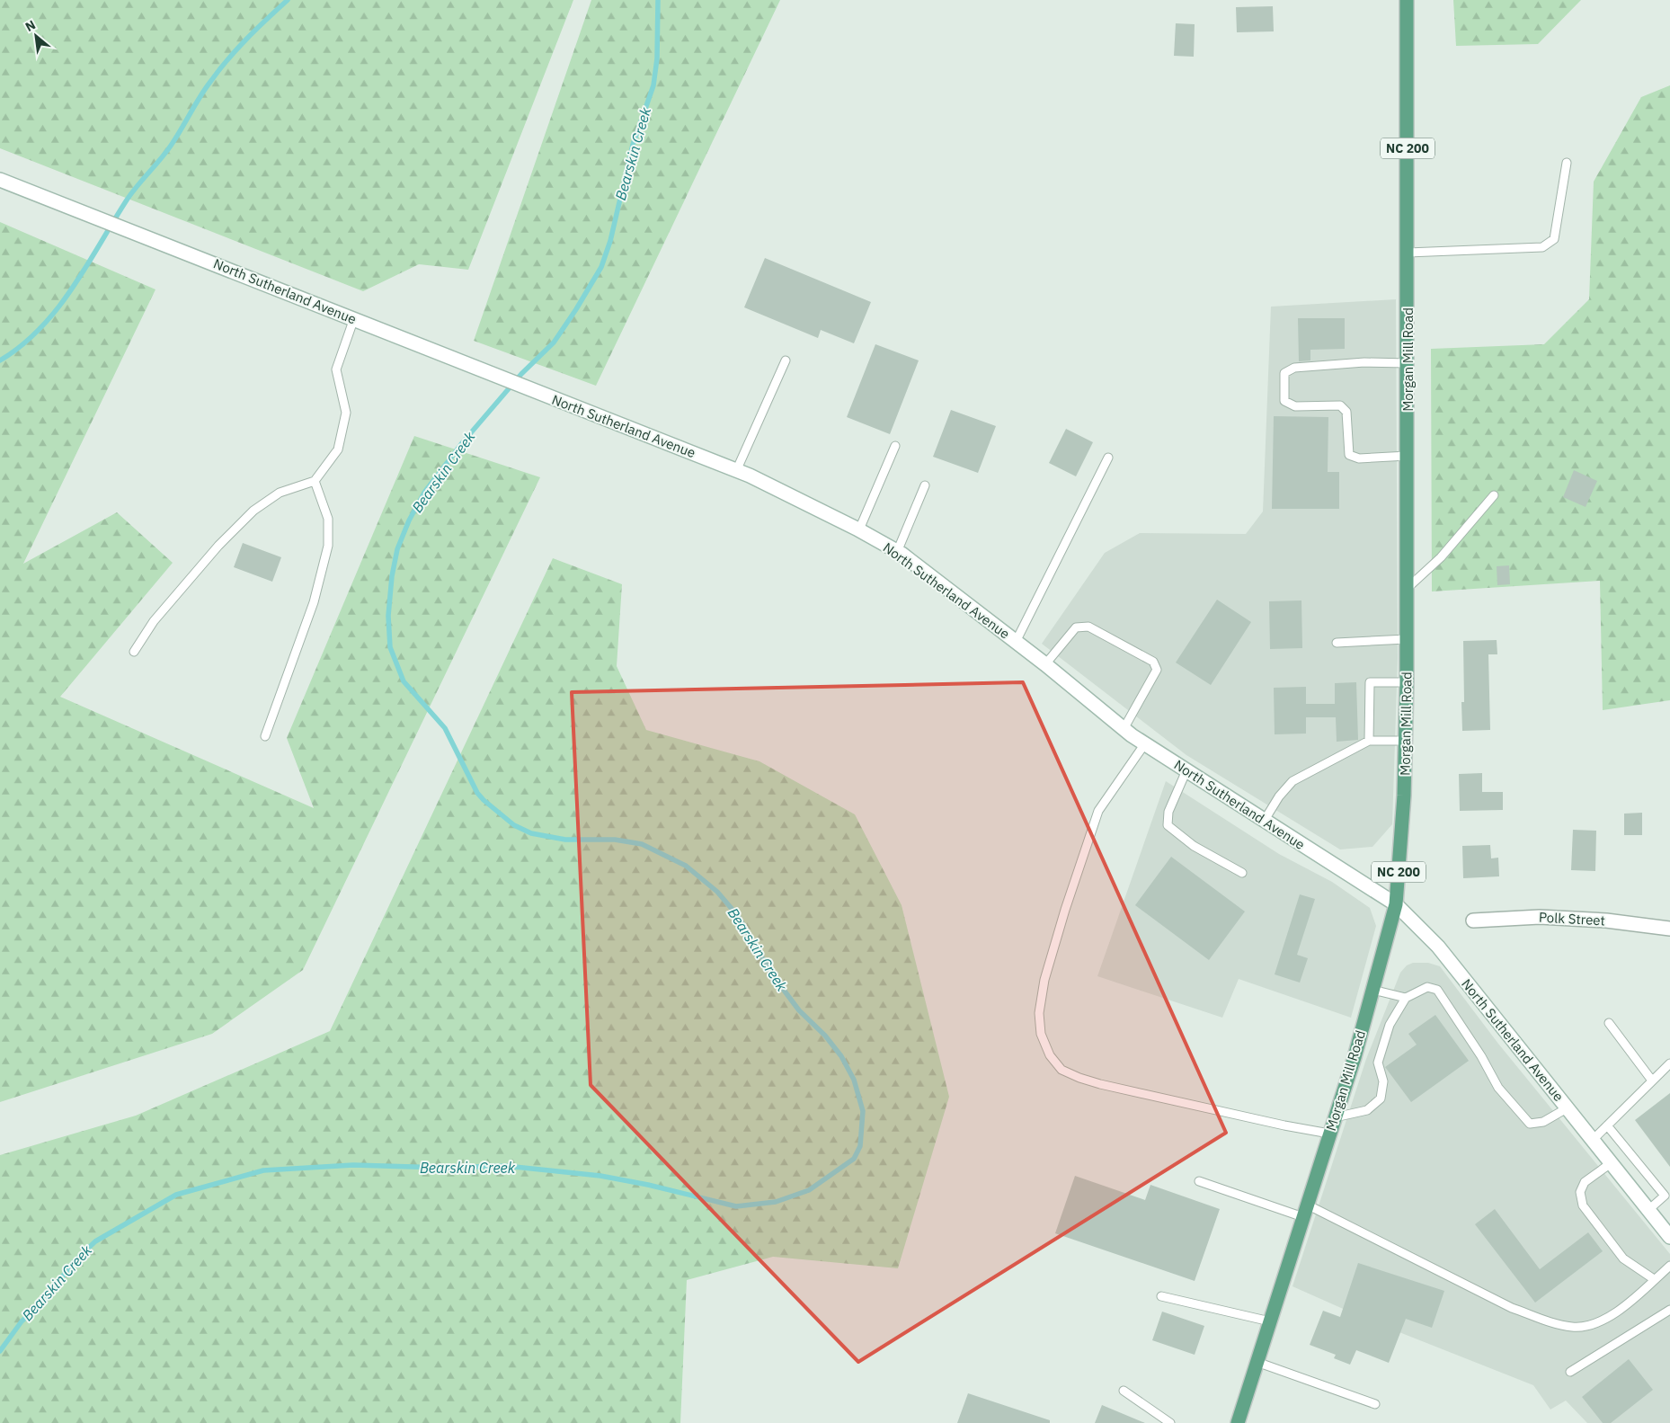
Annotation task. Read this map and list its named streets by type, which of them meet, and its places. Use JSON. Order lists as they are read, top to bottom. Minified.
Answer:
{"streets":{"main road":["NC 200","Morgan Mill Road"],"street":["North Sutherland Avenue","Polk Street"]},"crossings":[["North Sutherland Avenue","Morgan Mill Road"]],"water":["Bearskin Creek"],"north":"top left"}
